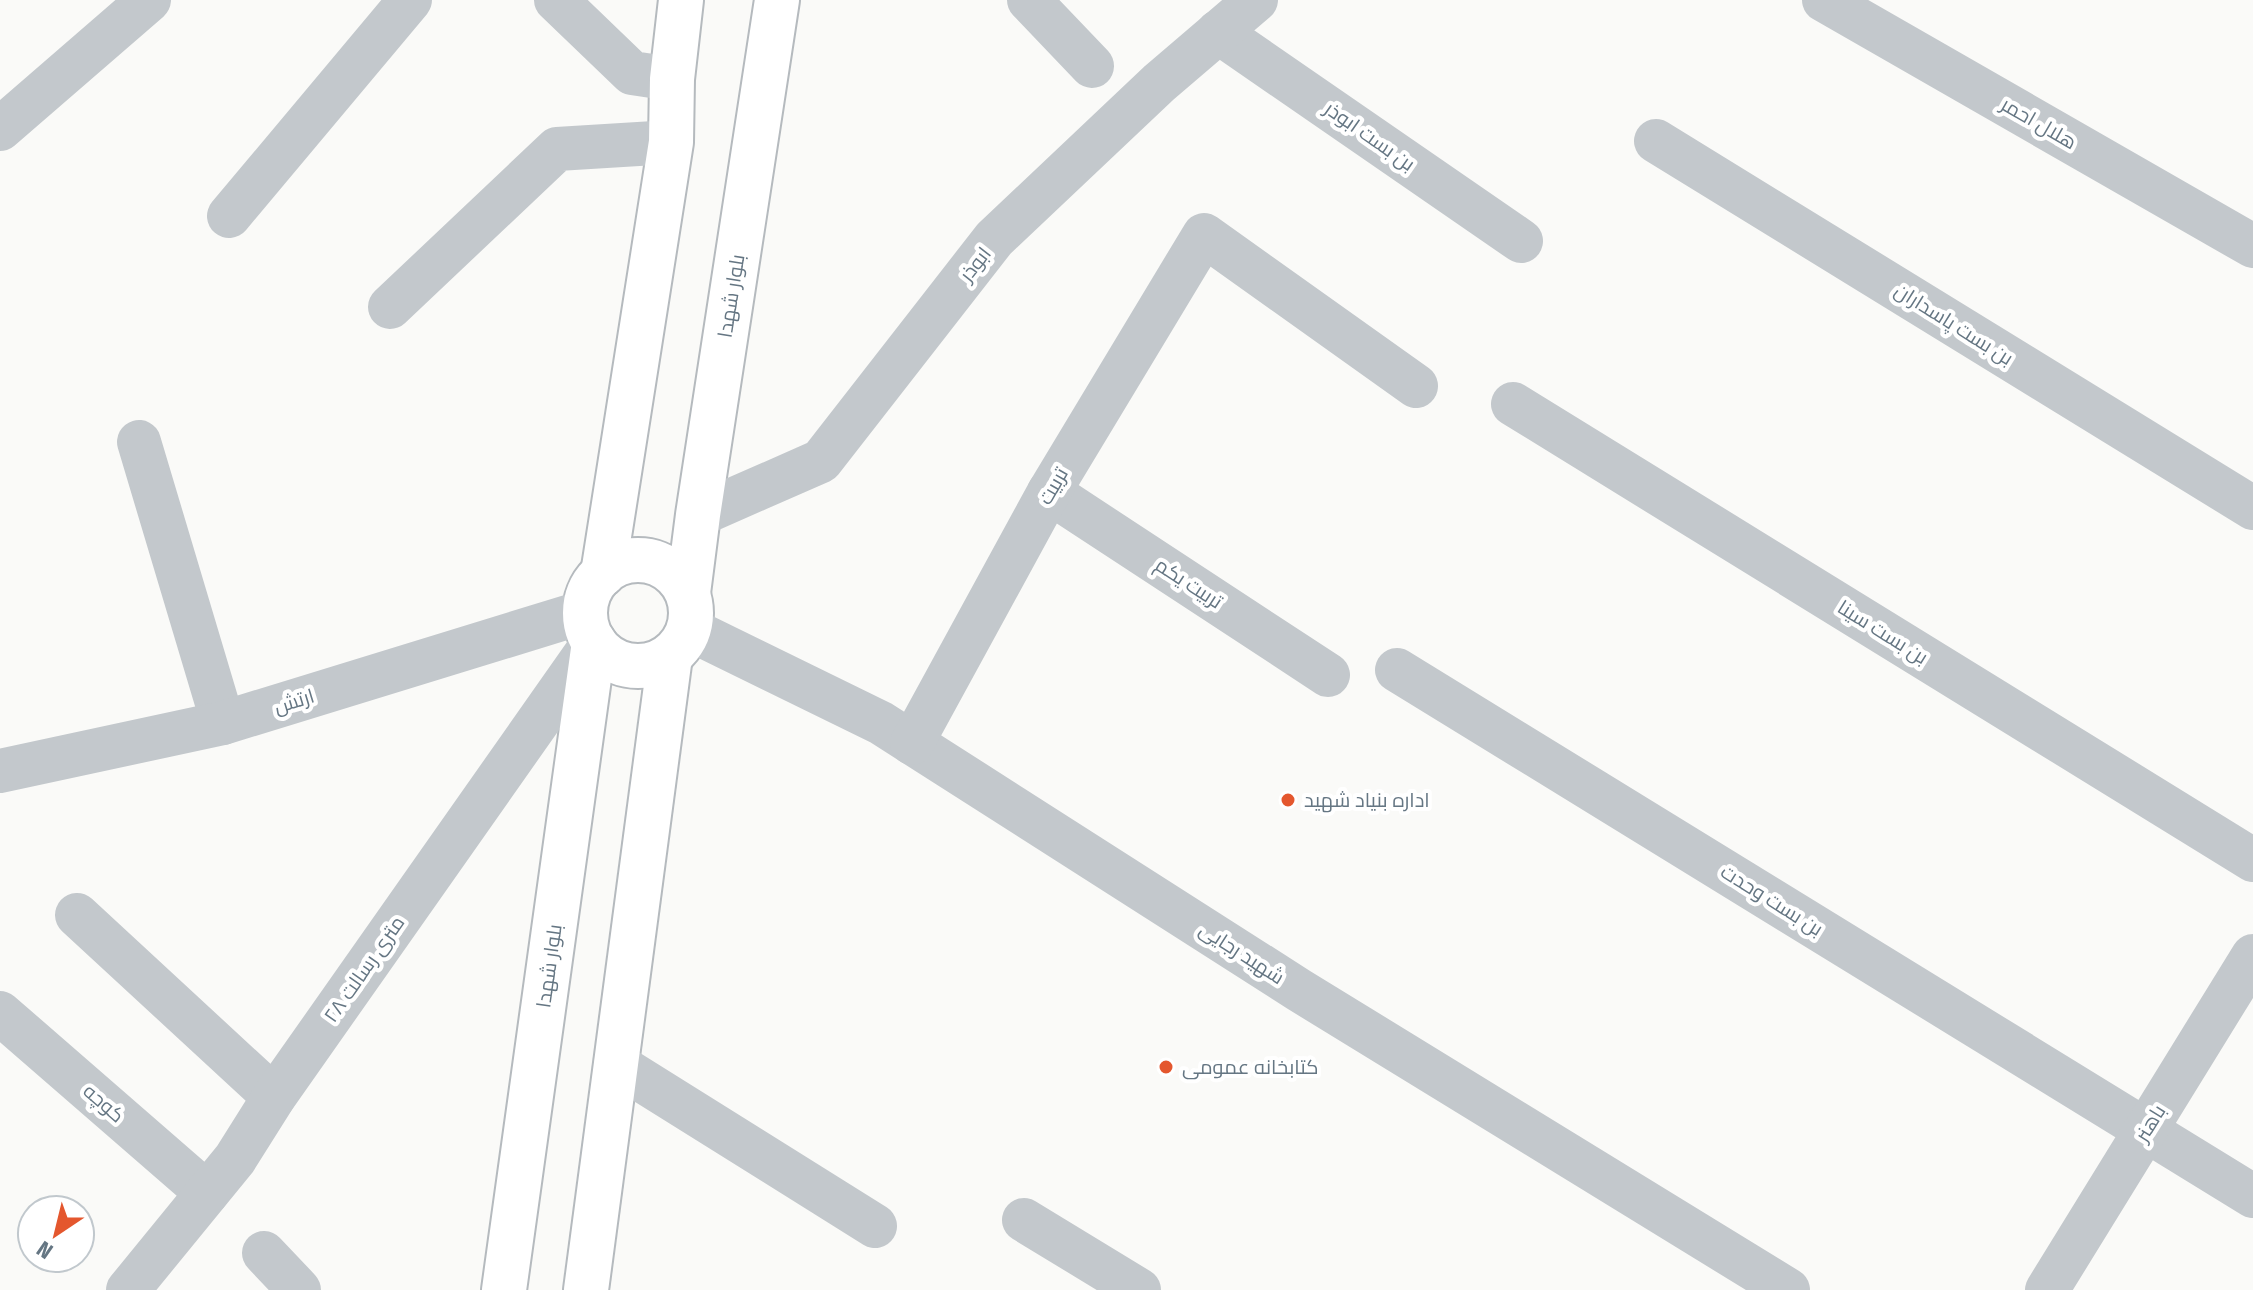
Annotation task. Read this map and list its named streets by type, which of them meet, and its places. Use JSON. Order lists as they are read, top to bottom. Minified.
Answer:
{"streets":{"main road":["بلوار شهدا"],"street":["هلال احمر","بن بست ابوذر","ابوذر","بن بست پاسداران","تربیت","تربیت یکم","بن بست سینا","ارتش","بن بست وحدت","شهید رجایی","۲۸ متری رسالت","کوچه","باهنر"]},"crossings":[["بن بست ابوذر","ابوذر"],["ابوذر","بلوار شهدا"],["بلوار شهدا","ارتش"],["بلوار شهدا","شهید رجایی"],["بلوار شهدا","۲۸ متری رسالت"],["تربیت","تربیت یکم"],["تربیت","شهید رجایی"],["ارتش","شهید رجایی"],["ارتش","۲۸ متری رسالت"],["بن بست وحدت","باهنر"],["شهید رجایی","۲۸ متری رسالت"],["۲۸ متری رسالت","کوچه"]],"places":["اداره بنیاد شهید","کتابخانه عمومی"],"north":"bottom left"}
